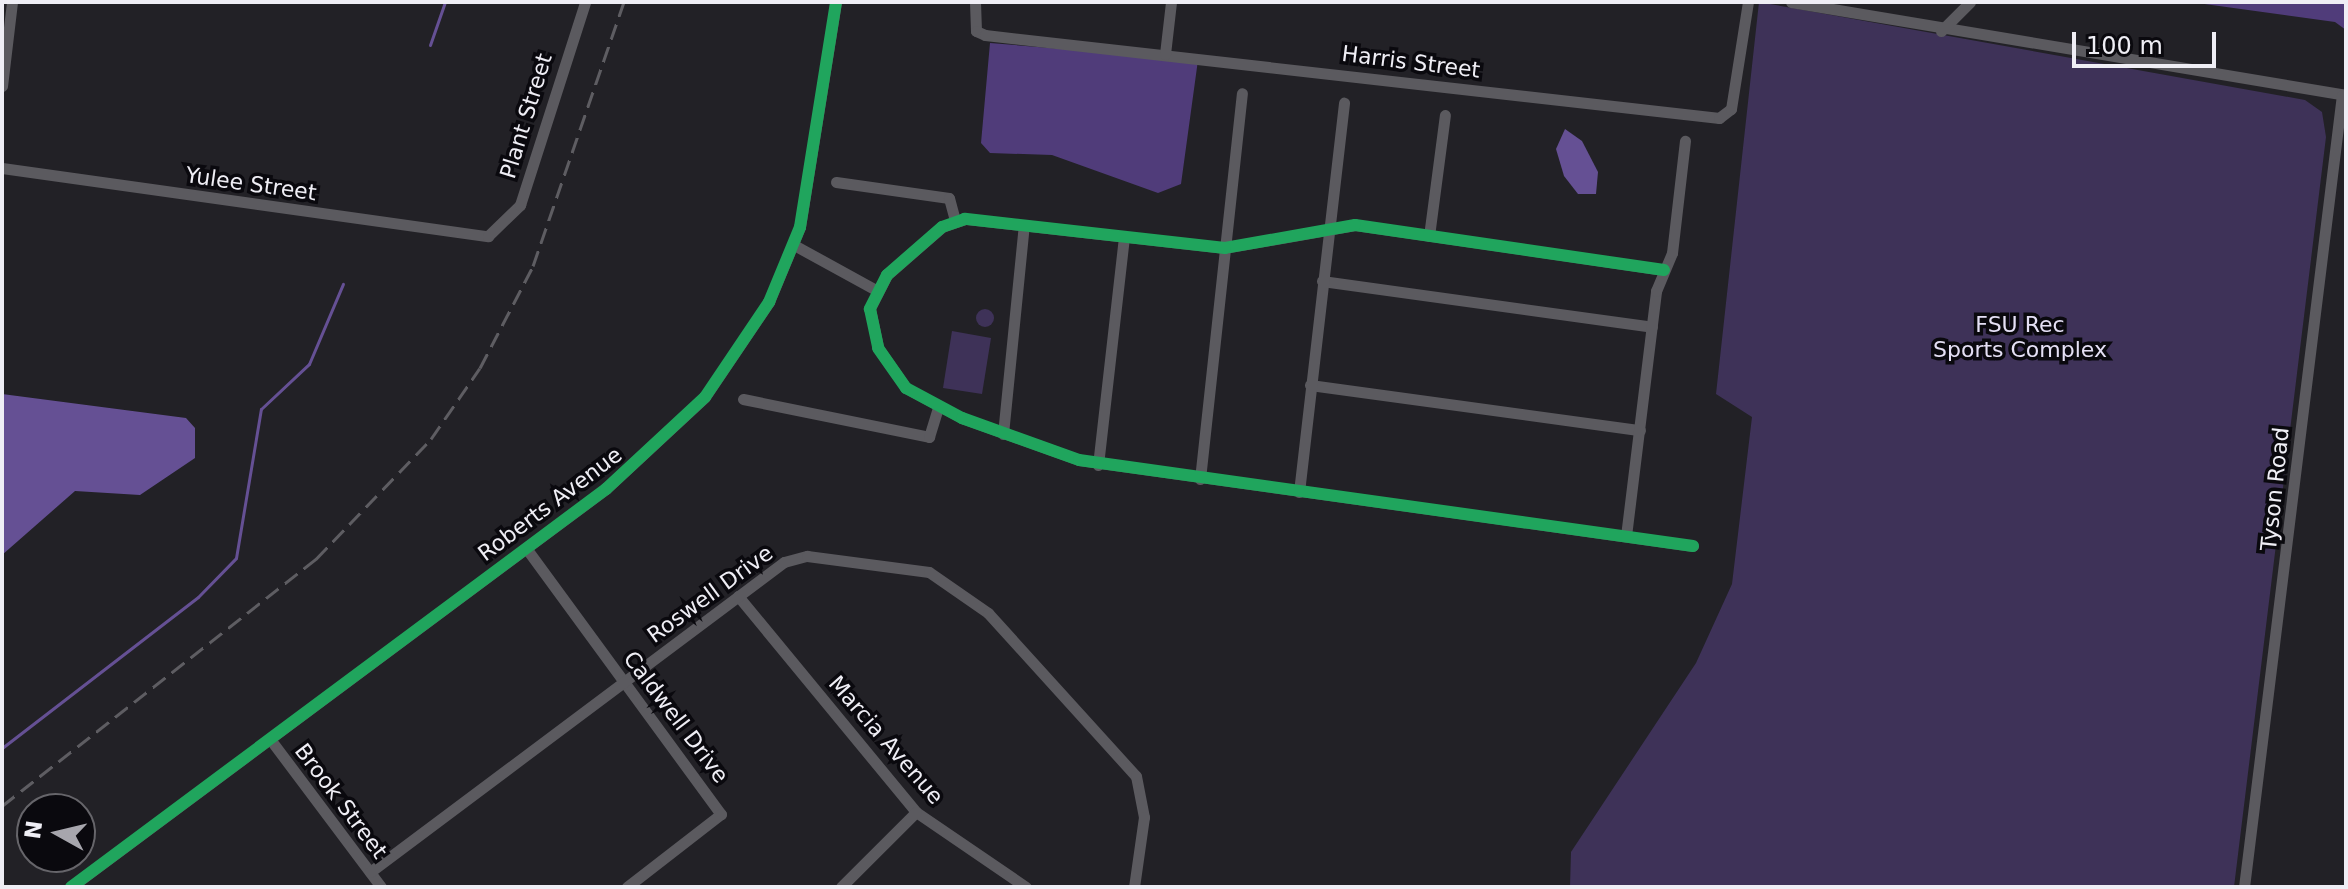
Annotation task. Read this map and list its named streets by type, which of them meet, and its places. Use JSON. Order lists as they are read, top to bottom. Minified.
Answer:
{"streets":{"street":["Harris Street","Plant Street","Yulee Street","Tyson Road","Roberts Avenue","Roswell Drive","Caldwell Drive","Marcia Avenue","Brook Street"]},"crossings":[["Plant Street","Yulee Street"],["Roberts Avenue","Caldwell Drive"],["Roberts Avenue","Brook Street"],["Roswell Drive","Caldwell Drive"],["Roswell Drive","Marcia Avenue"],["Roswell Drive","Brook Street"]],"parks":["FSU Rec Sports Complex"],"scale_bar":"100 m","north":"left"}
